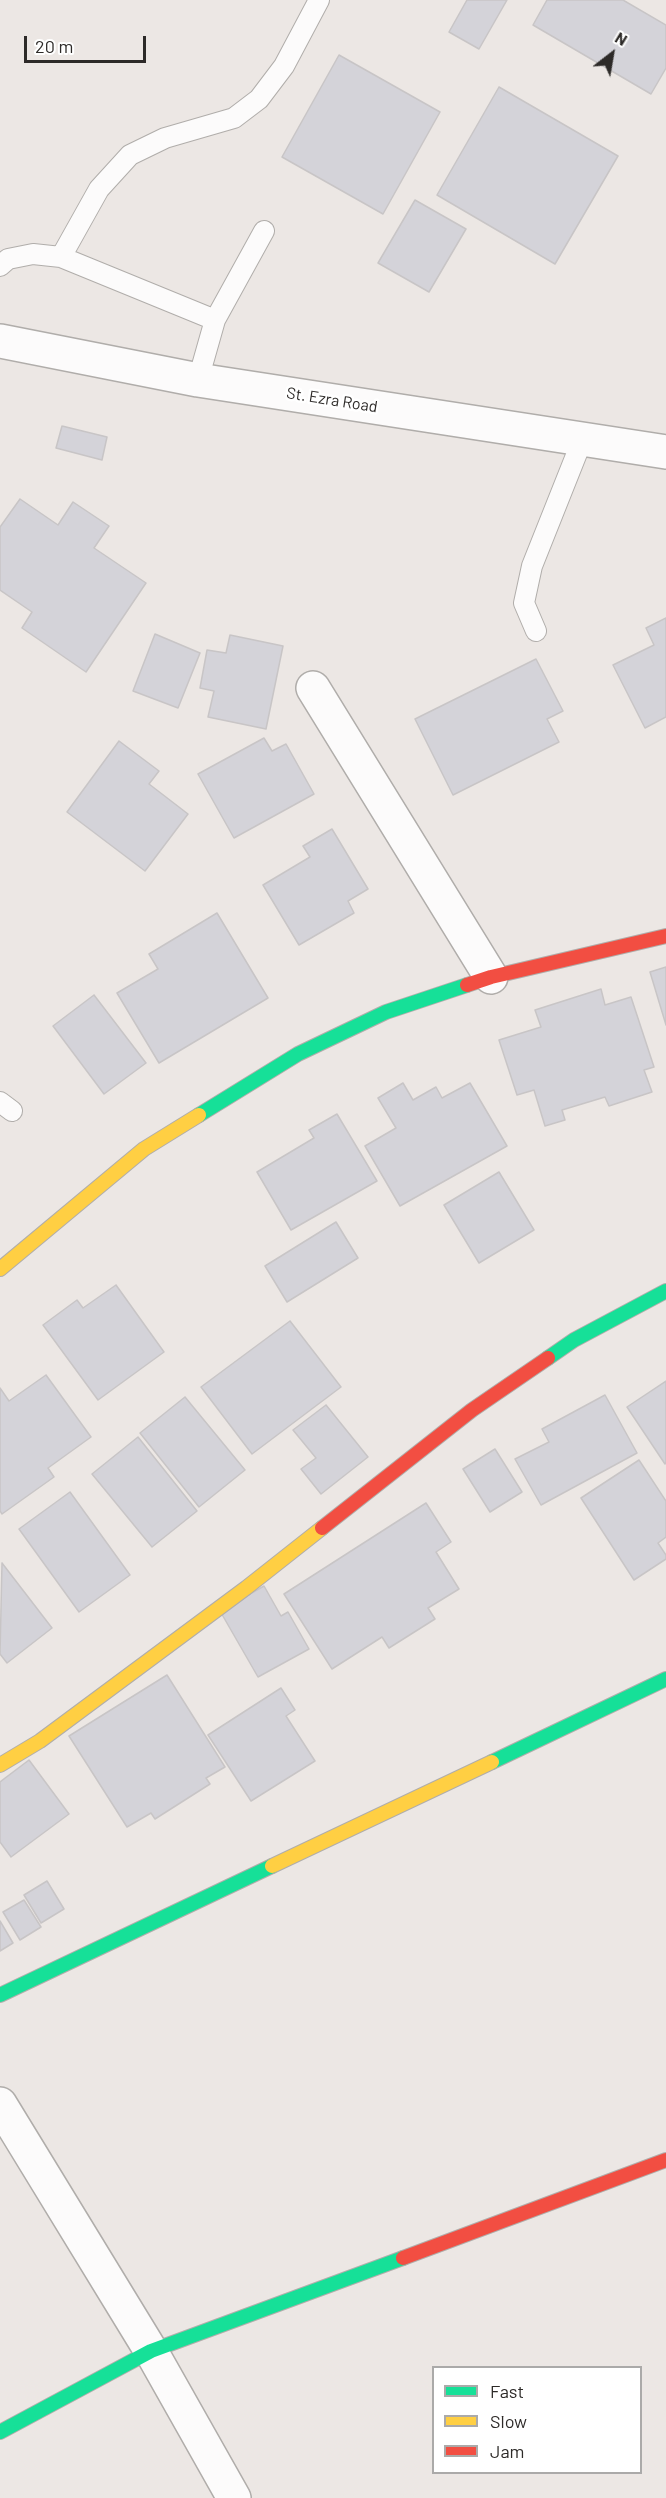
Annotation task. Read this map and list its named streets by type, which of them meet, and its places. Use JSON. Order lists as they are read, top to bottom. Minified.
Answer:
{"streets":{"street":["St. Ezra Road"]},"legend":["Fast","Slow","Jam"],"scale_bar":"20 m","north":"top right"}
